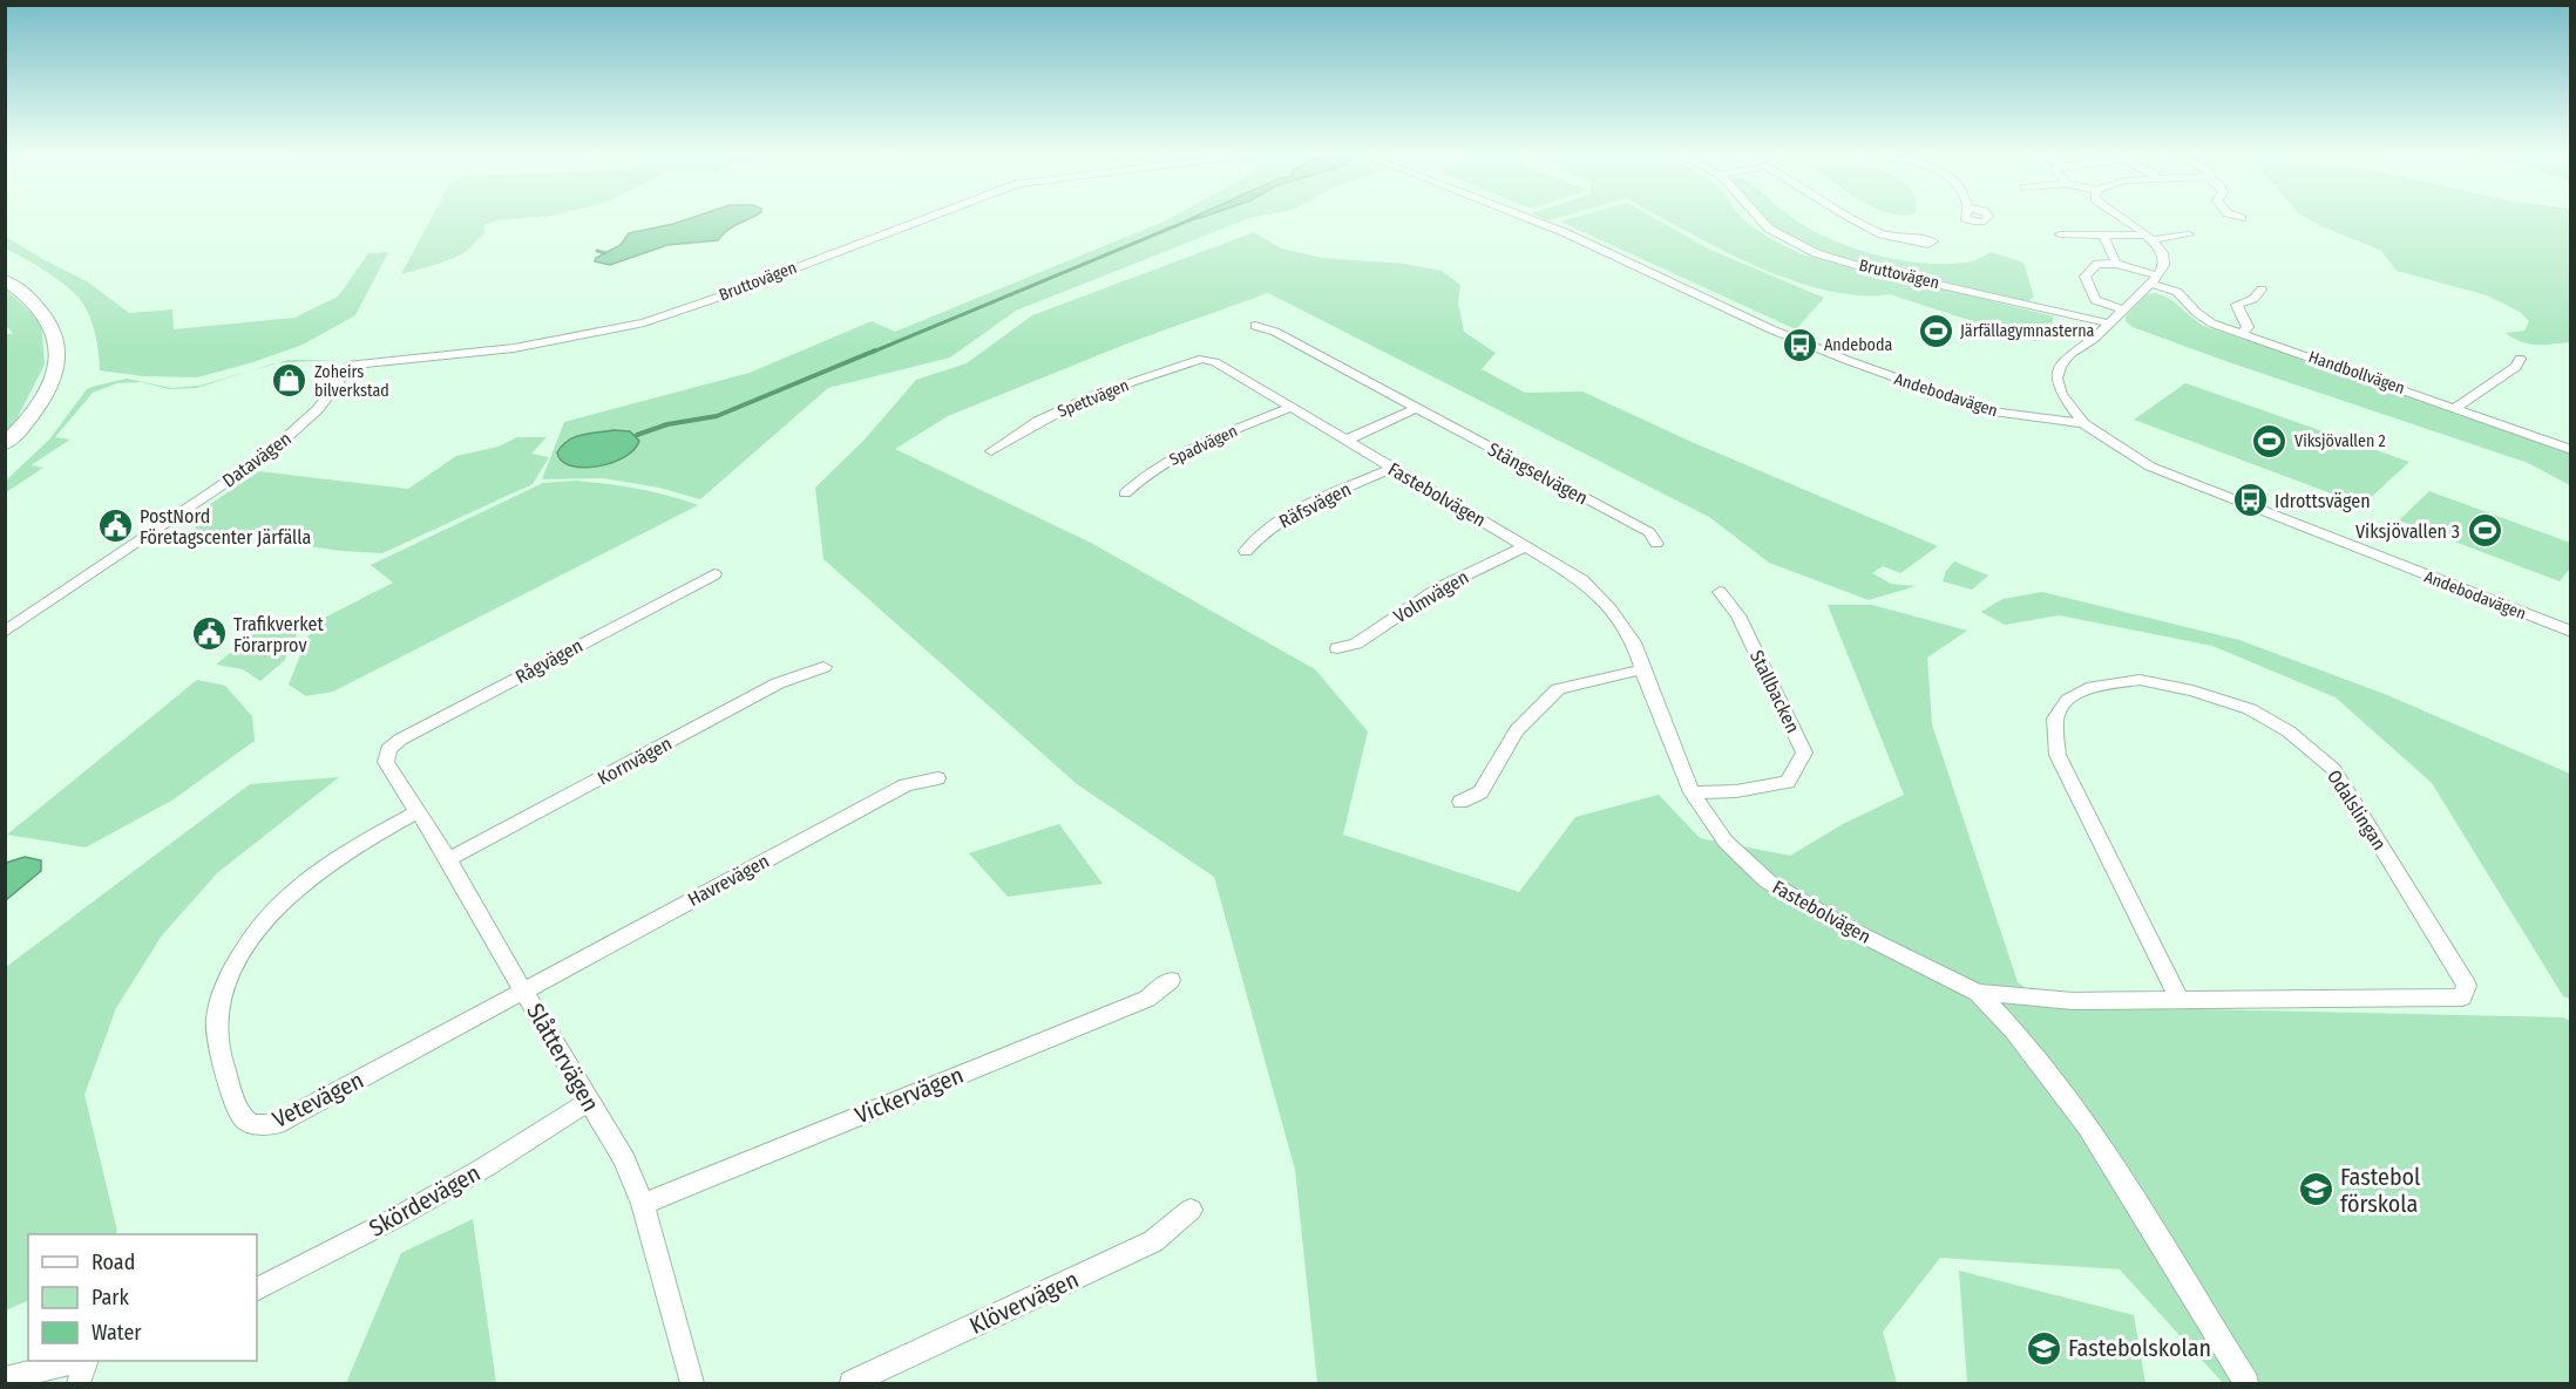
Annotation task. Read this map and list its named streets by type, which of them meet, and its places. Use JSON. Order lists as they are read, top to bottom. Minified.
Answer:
{"streets":{"street":["Bruttovägen","Handbollvägen","Andebodavägen","Spettvägen","Spadvägen","Datavägen","Stängselvägen","Fastebolvägen","Räfsvägen","Volmvägen","Rågvägen","Stallbacken","Kornvägen","Odalslingan","Havrevägen","Slåttervägen","Vickervägen","Vetevägen","Skördevägen","Klövervägen"]},"crossings":[["Bruttovägen","Datavägen"],["Spettvägen","Fastebolvägen"],["Spadvägen","Fastebolvägen"],["Fastebolvägen","Räfsvägen"],["Fastebolvägen","Volmvägen"],["Fastebolvägen","Stallbacken"],["Fastebolvägen","Odalslingan"],["Rågvägen","Slåttervägen"],["Kornvägen","Slåttervägen"],["Havrevägen","Slåttervägen"],["Havrevägen","Vetevägen"],["Slåttervägen","Vickervägen"],["Slåttervägen","Vetevägen"],["Slåttervägen","Skördevägen"]],"places":{"sports":["Järfällagymnasterna","Viksjövallen 2","Viksjövallen 3"],"bus stop":["Andeboda","Idrottsvägen"],"shop":["Zoheirs bilverkstad"],"public building":["PostNord Företagscenter Järfälla","Trafikverket Förarprov"],"school or university":["Fastebol förskola","Fastebolskolan"]},"legend":["Road","Park","Water"]}
